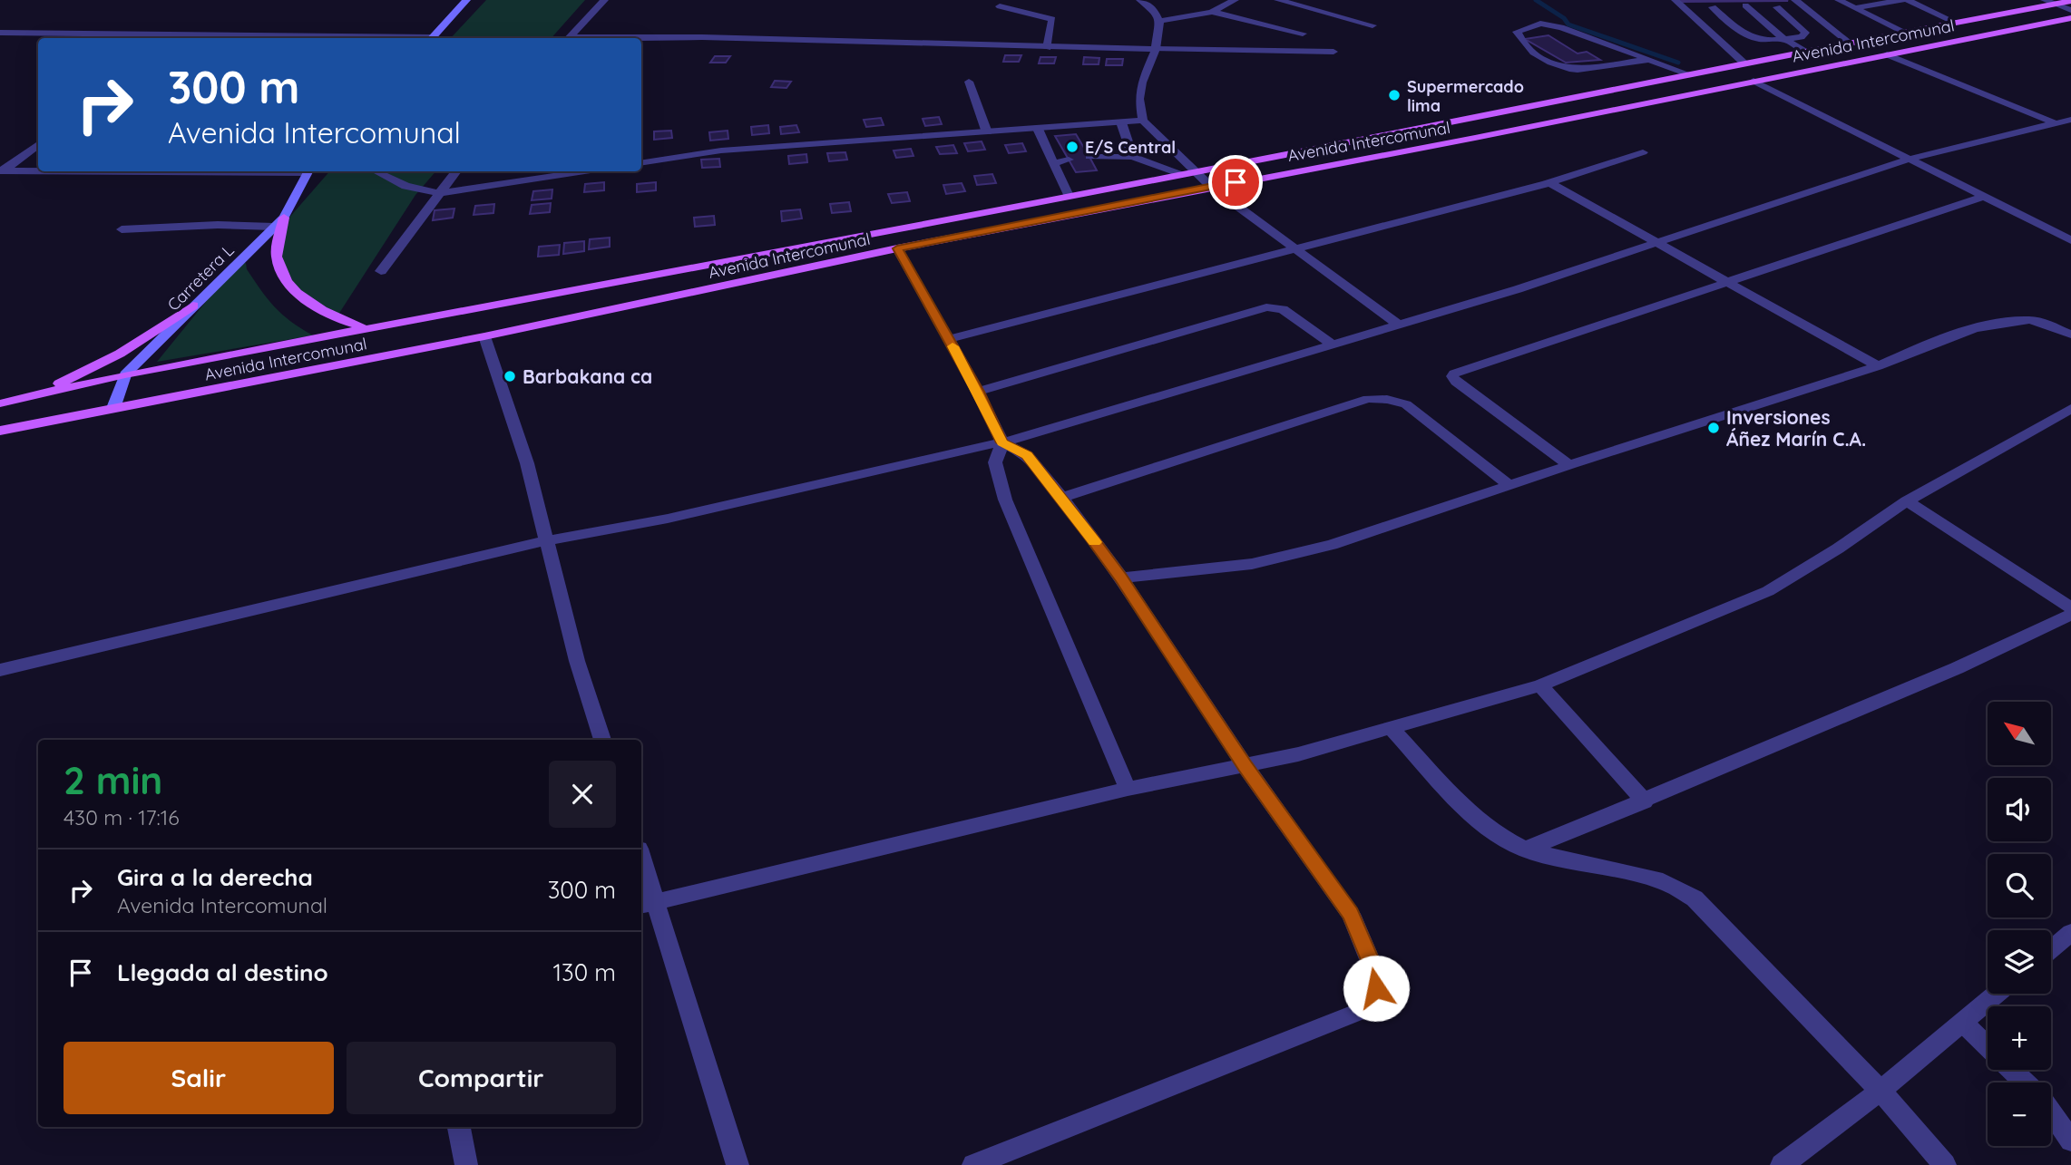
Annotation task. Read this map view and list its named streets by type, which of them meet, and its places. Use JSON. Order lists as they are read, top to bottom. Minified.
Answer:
{"streets":{"main road":["Avenida Intercomunal"],"street":["Carretera L"]},"crossings":[["Avenida Intercomunal","Carretera L"]],"places":["Supermercado lima","E/S Central","Barbakana ca","Inversiones Áñez Marín C.A."],"north":"top left","page":{"turn":["300 m","Avenida Intercomunal"],"map_buttons":["+","−"],"heading":["2 min","430 m · 17:16"],"list":[{"name":"Gira a la derecha","note":"Avenida Intercomunal","value":"300 m"},{"name":"Llegada al destino","value":"130 m"}],"buttons":["Salir","Compartir"]}}
